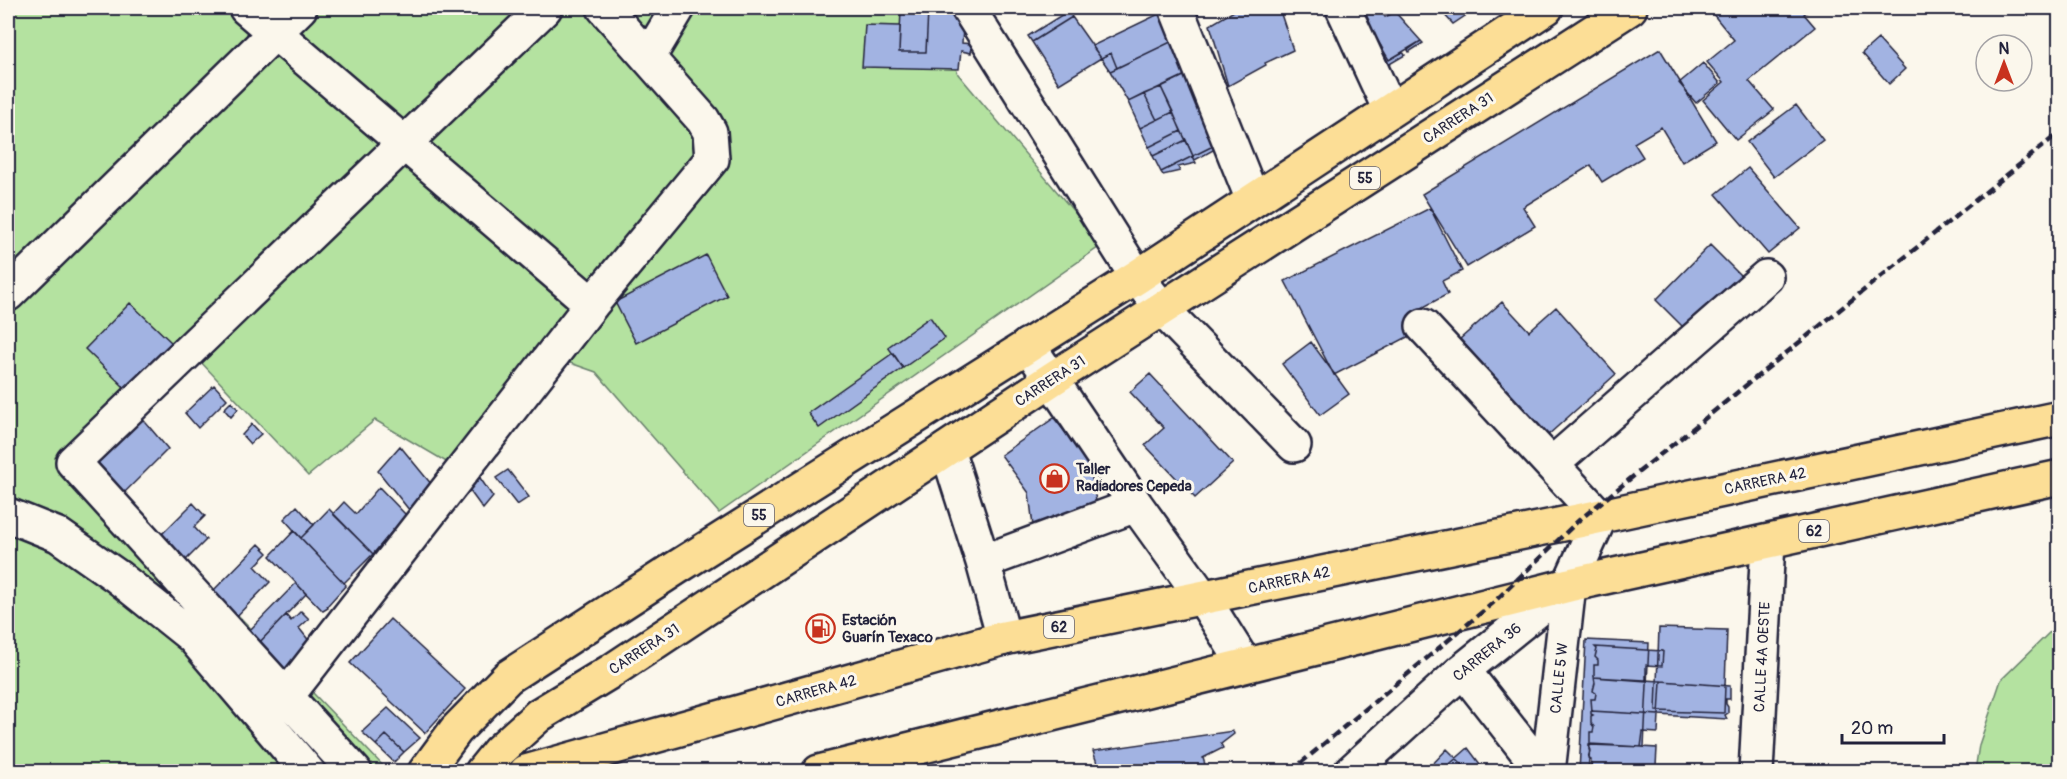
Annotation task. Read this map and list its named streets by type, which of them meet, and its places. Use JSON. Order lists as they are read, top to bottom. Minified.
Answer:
{"streets":{"highway":["CARRERA 31","55","CARRERA 42","62"],"street":["CARRERA 36","CALLE 4A OESTE","CALLE 5 W"]},"crossings":[["CARRERA 42","CARRERA 36"],["62","CARRERA 36"],["62","CALLE 4A OESTE"],["62","CALLE 5 W"],["CARRERA 36","CALLE 5 W"]],"places":{"shop":["Taller Radiadores Cepeda"],"fuel station":["Estación Guarín Texaco"]},"scale_bar":"20 m","north":"top"}
